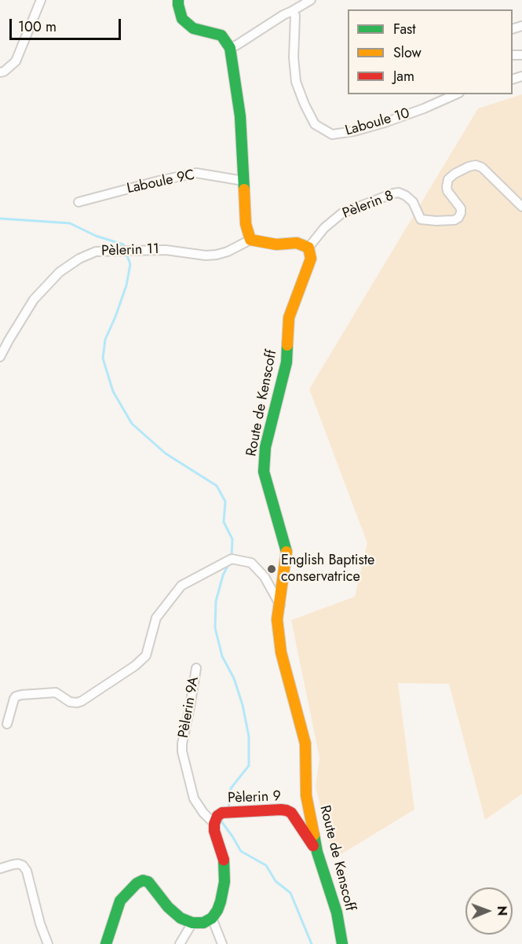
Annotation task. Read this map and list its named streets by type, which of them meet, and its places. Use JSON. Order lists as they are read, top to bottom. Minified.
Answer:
{"streets":{"main road":["Route de Kenscoff","Pèlerin 9"],"street":["Laboule 10","Laboule 9C","Pèlerin 8","Pèlerin 11","Pèlerin 9A"]},"crossings":[["Pèlerin 8","Route de Kenscoff"],["Route de Kenscoff","Pèlerin 9"],["Pèlerin 9A","Pèlerin 9"]],"places":["English Baptiste conservatrice"],"legend":["Fast","Slow","Jam"],"scale_bar":"100 m","north":"right"}
